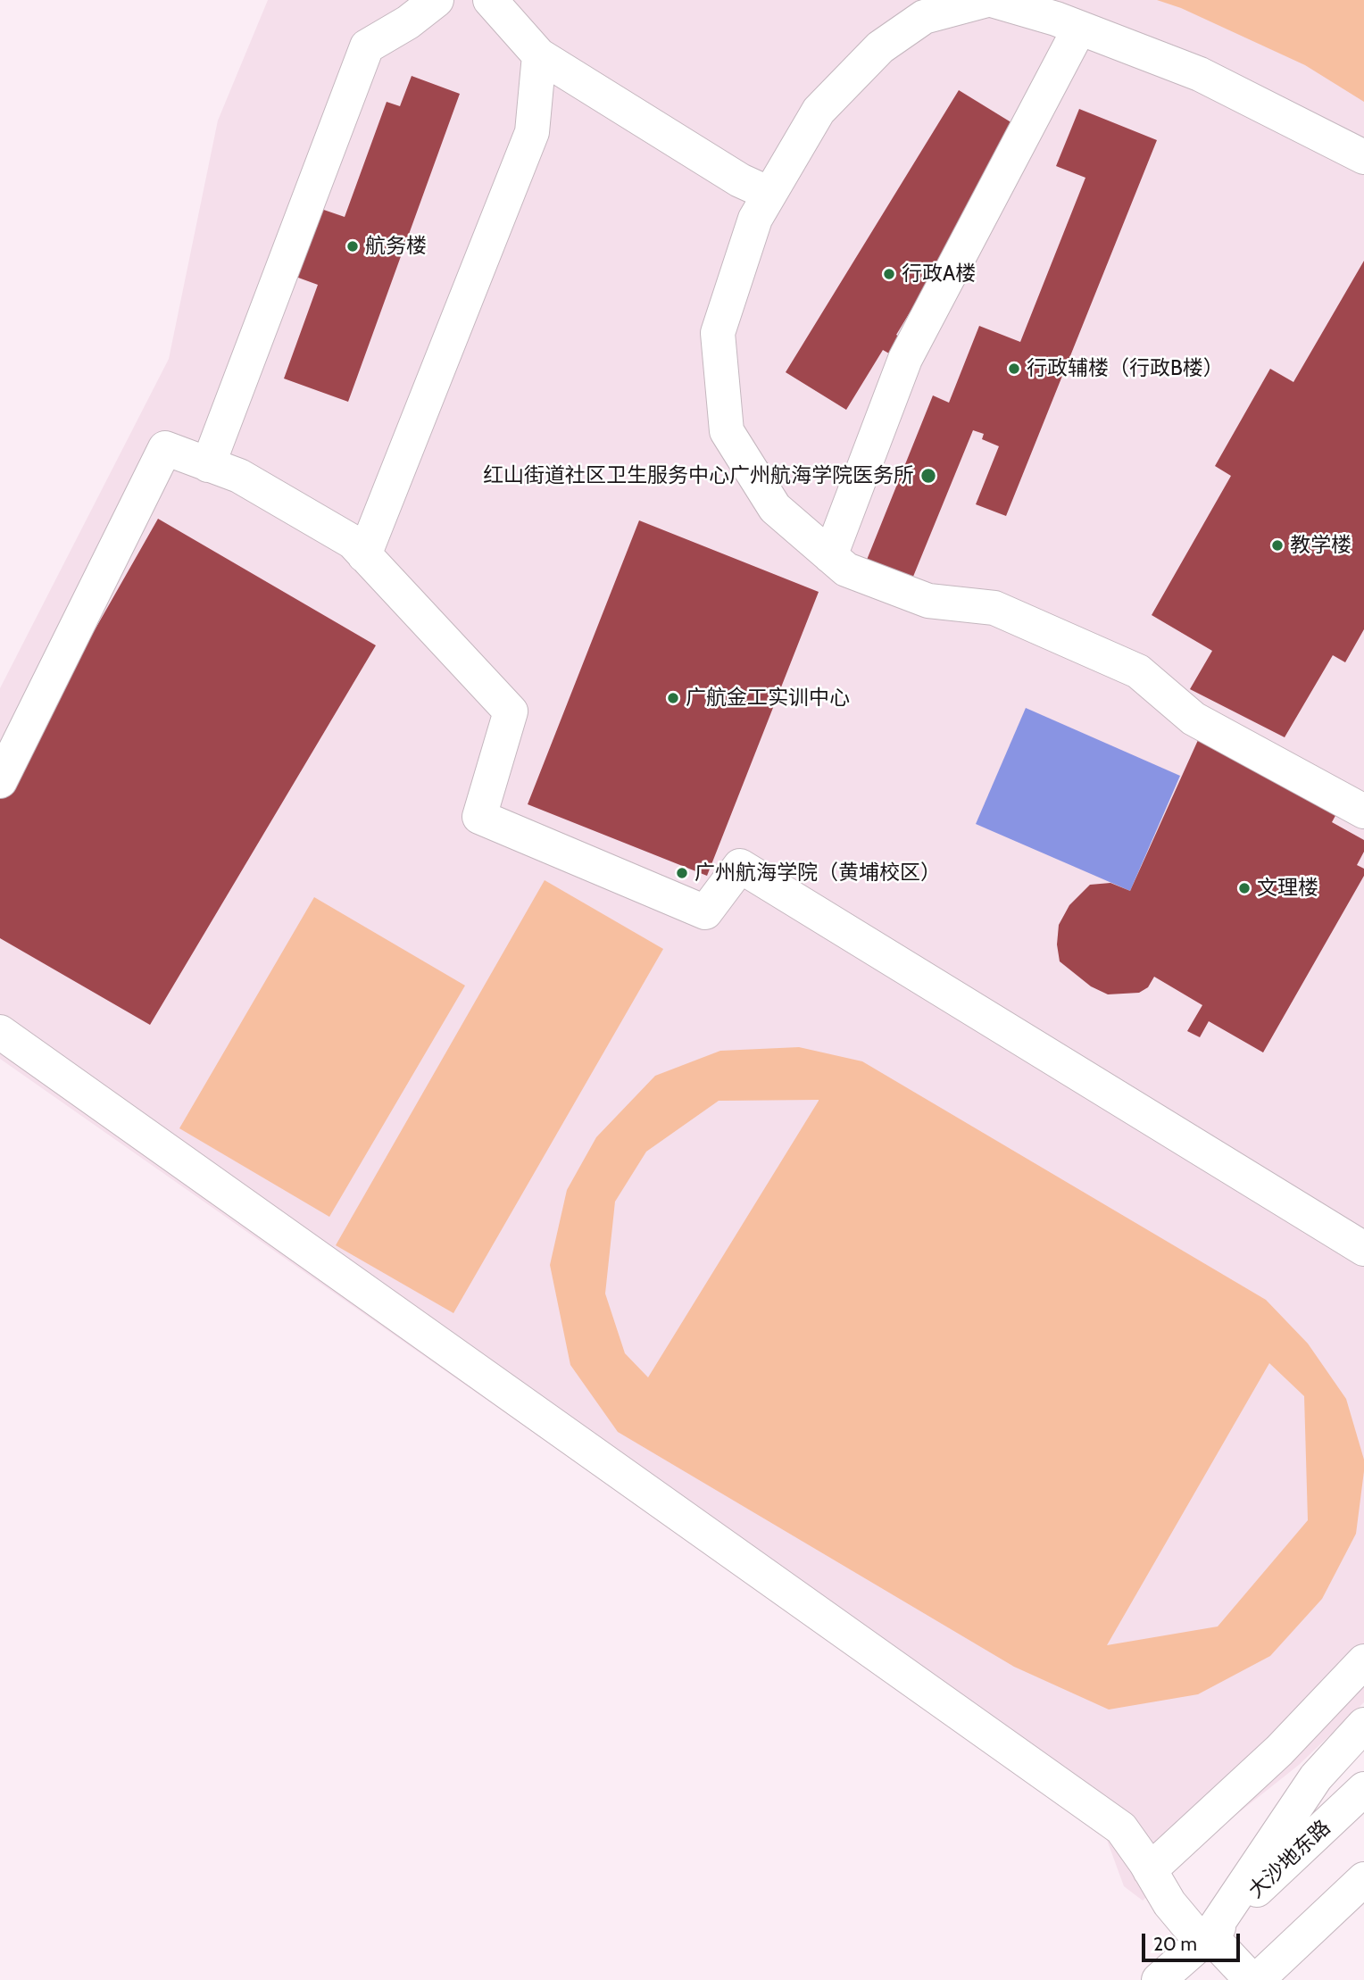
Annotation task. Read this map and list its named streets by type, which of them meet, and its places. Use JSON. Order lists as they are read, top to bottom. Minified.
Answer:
{"streets":{"street":["大沙地东路"]},"places":["航务楼","行政A楼","行政辅楼（行政B楼）","红山街道社区卫生服务中心广州航海学院医务所","教学楼","广航金工实训中心","广州航海学院（黄埔校区）","文理楼"],"scale_bar":"20 m"}
